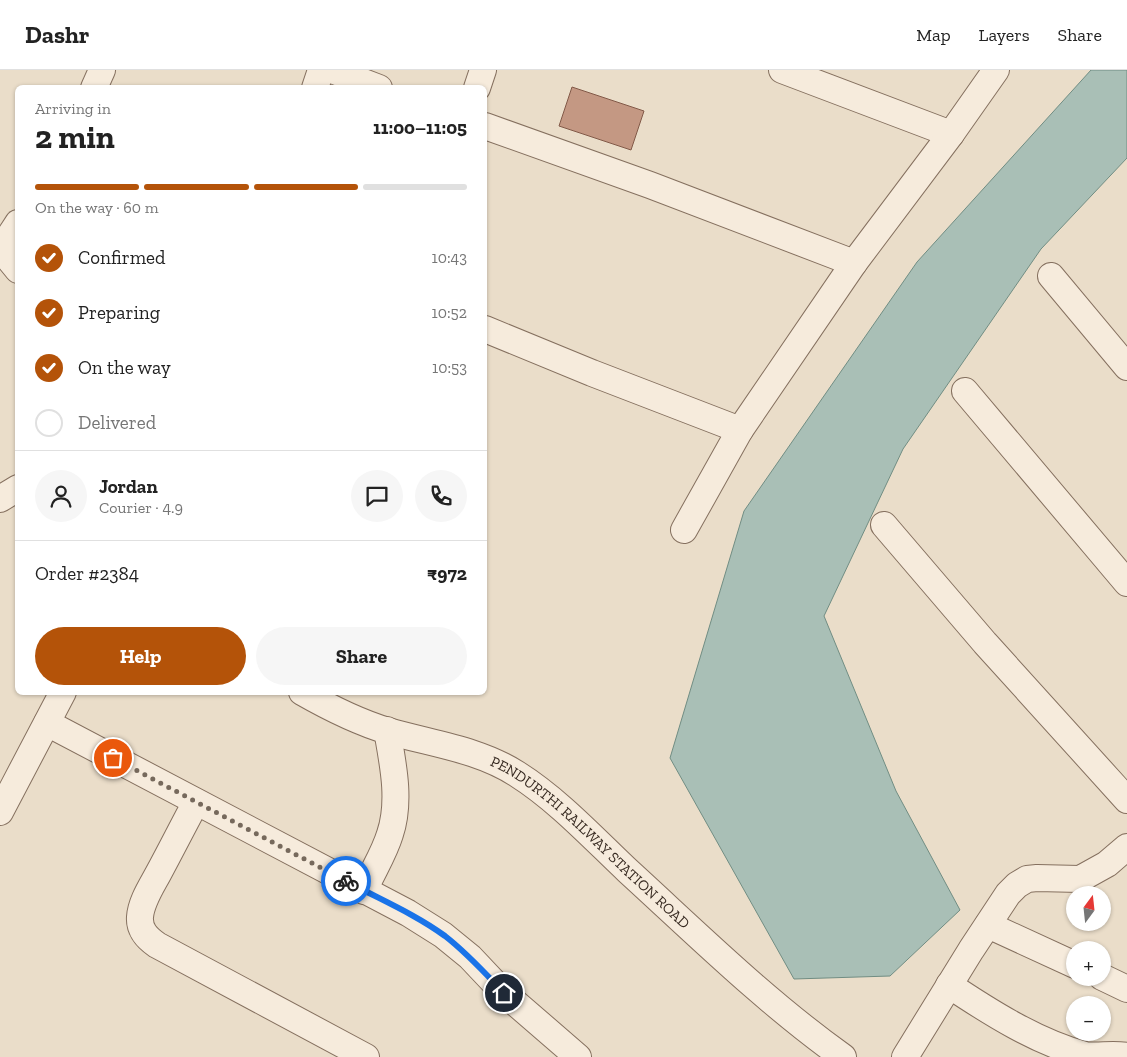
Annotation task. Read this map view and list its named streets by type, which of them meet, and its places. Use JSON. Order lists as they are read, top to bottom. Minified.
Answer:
{"streets":{"street":["PENDURTHI RAILWAY STATION ROAD"]},"north":"top","page":{"header":"Dashr","nav":["Map","Layers","Share"],"heading":["2 min","Arriving in","11:00–11:05"],"panel":["Jordan","Courier · 4.9","Order #2384","₹972"],"bar":"On the way · 60 m","list":[["Confirmed","10:43"],["Preparing","10:52"],["On the way","10:53"],"Delivered"],"buttons":["Help","Share"],"map_buttons":["+","−"]}}
